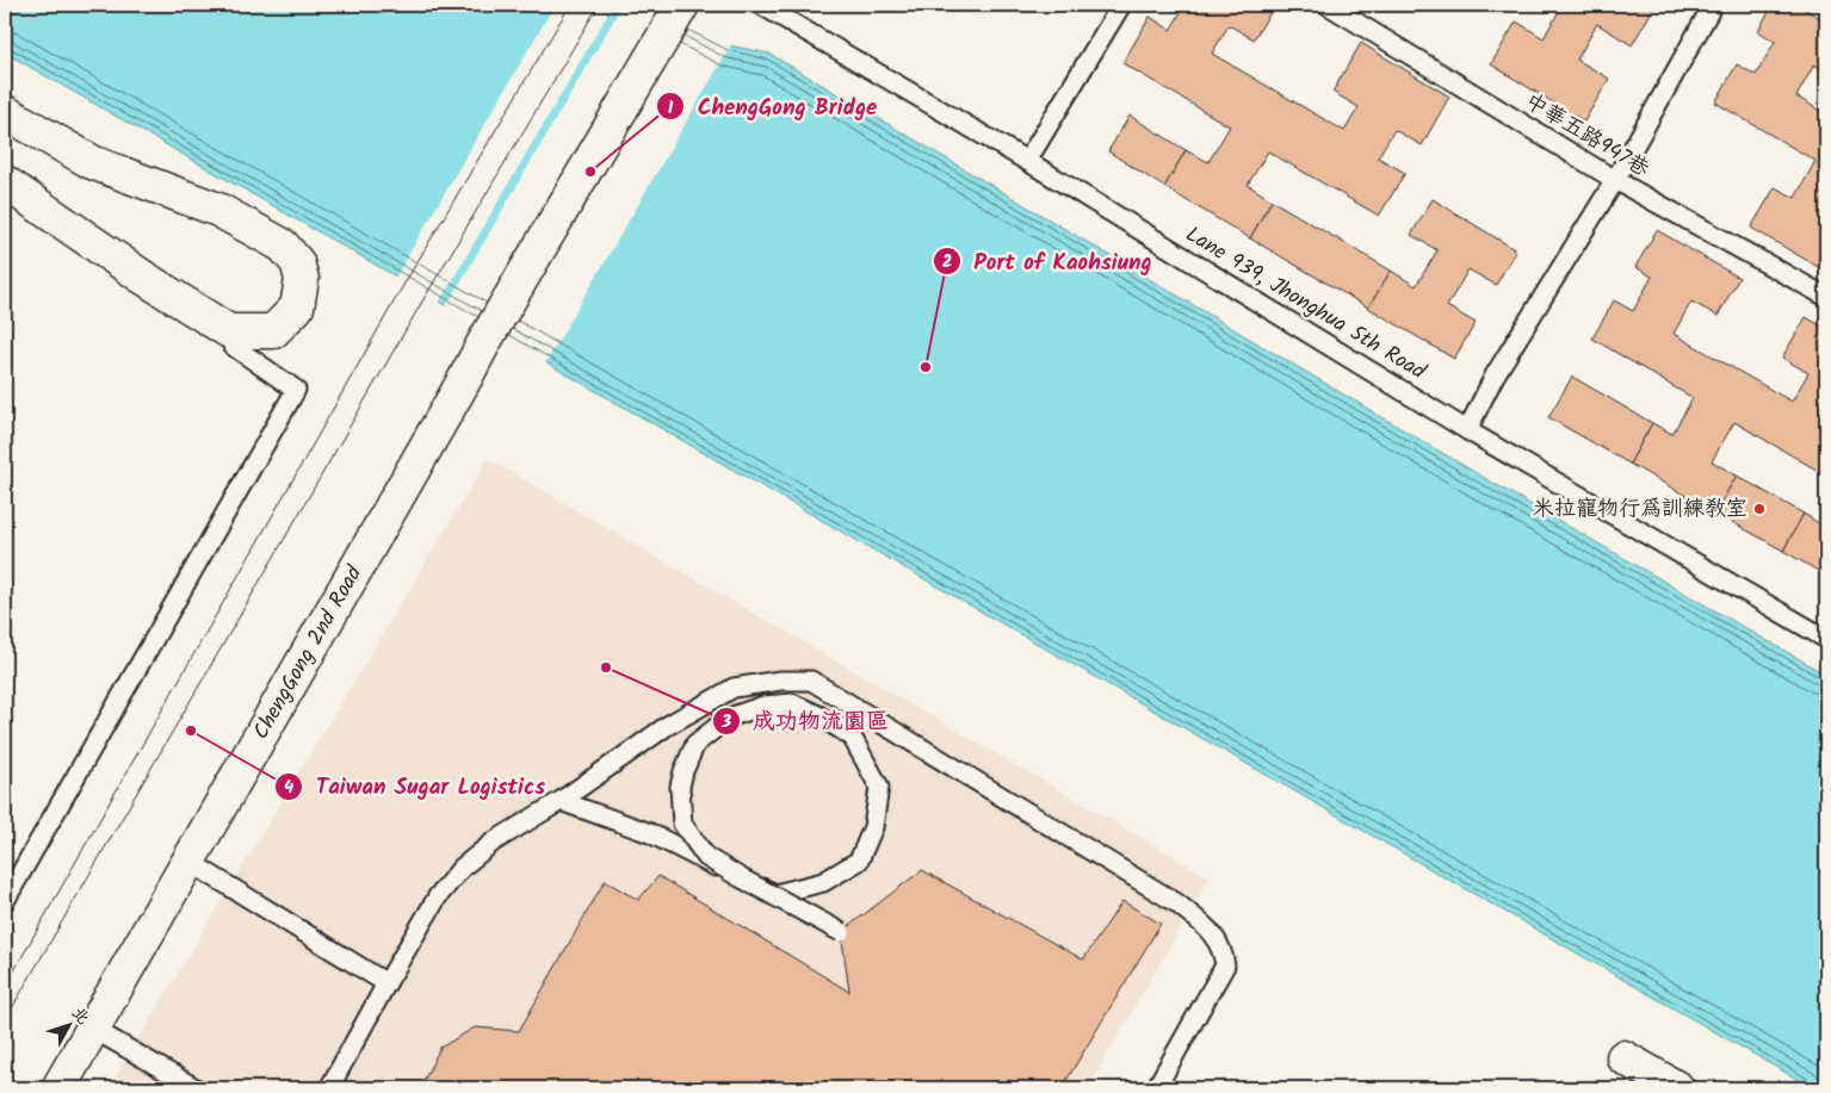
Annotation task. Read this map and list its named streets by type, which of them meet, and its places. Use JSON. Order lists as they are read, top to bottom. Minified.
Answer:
{"streets":{"street":["ChengGong 2nd Road"],"lane":["中華五路947巷","Lane 939, Jhonghua 5th Road"]},"places":["ChengGong Bridge","Port of Kaohsiung","米拉寵物行為訓練教室","成功物流園區","Taiwan Sugar Logistics"],"north":"top right"}
